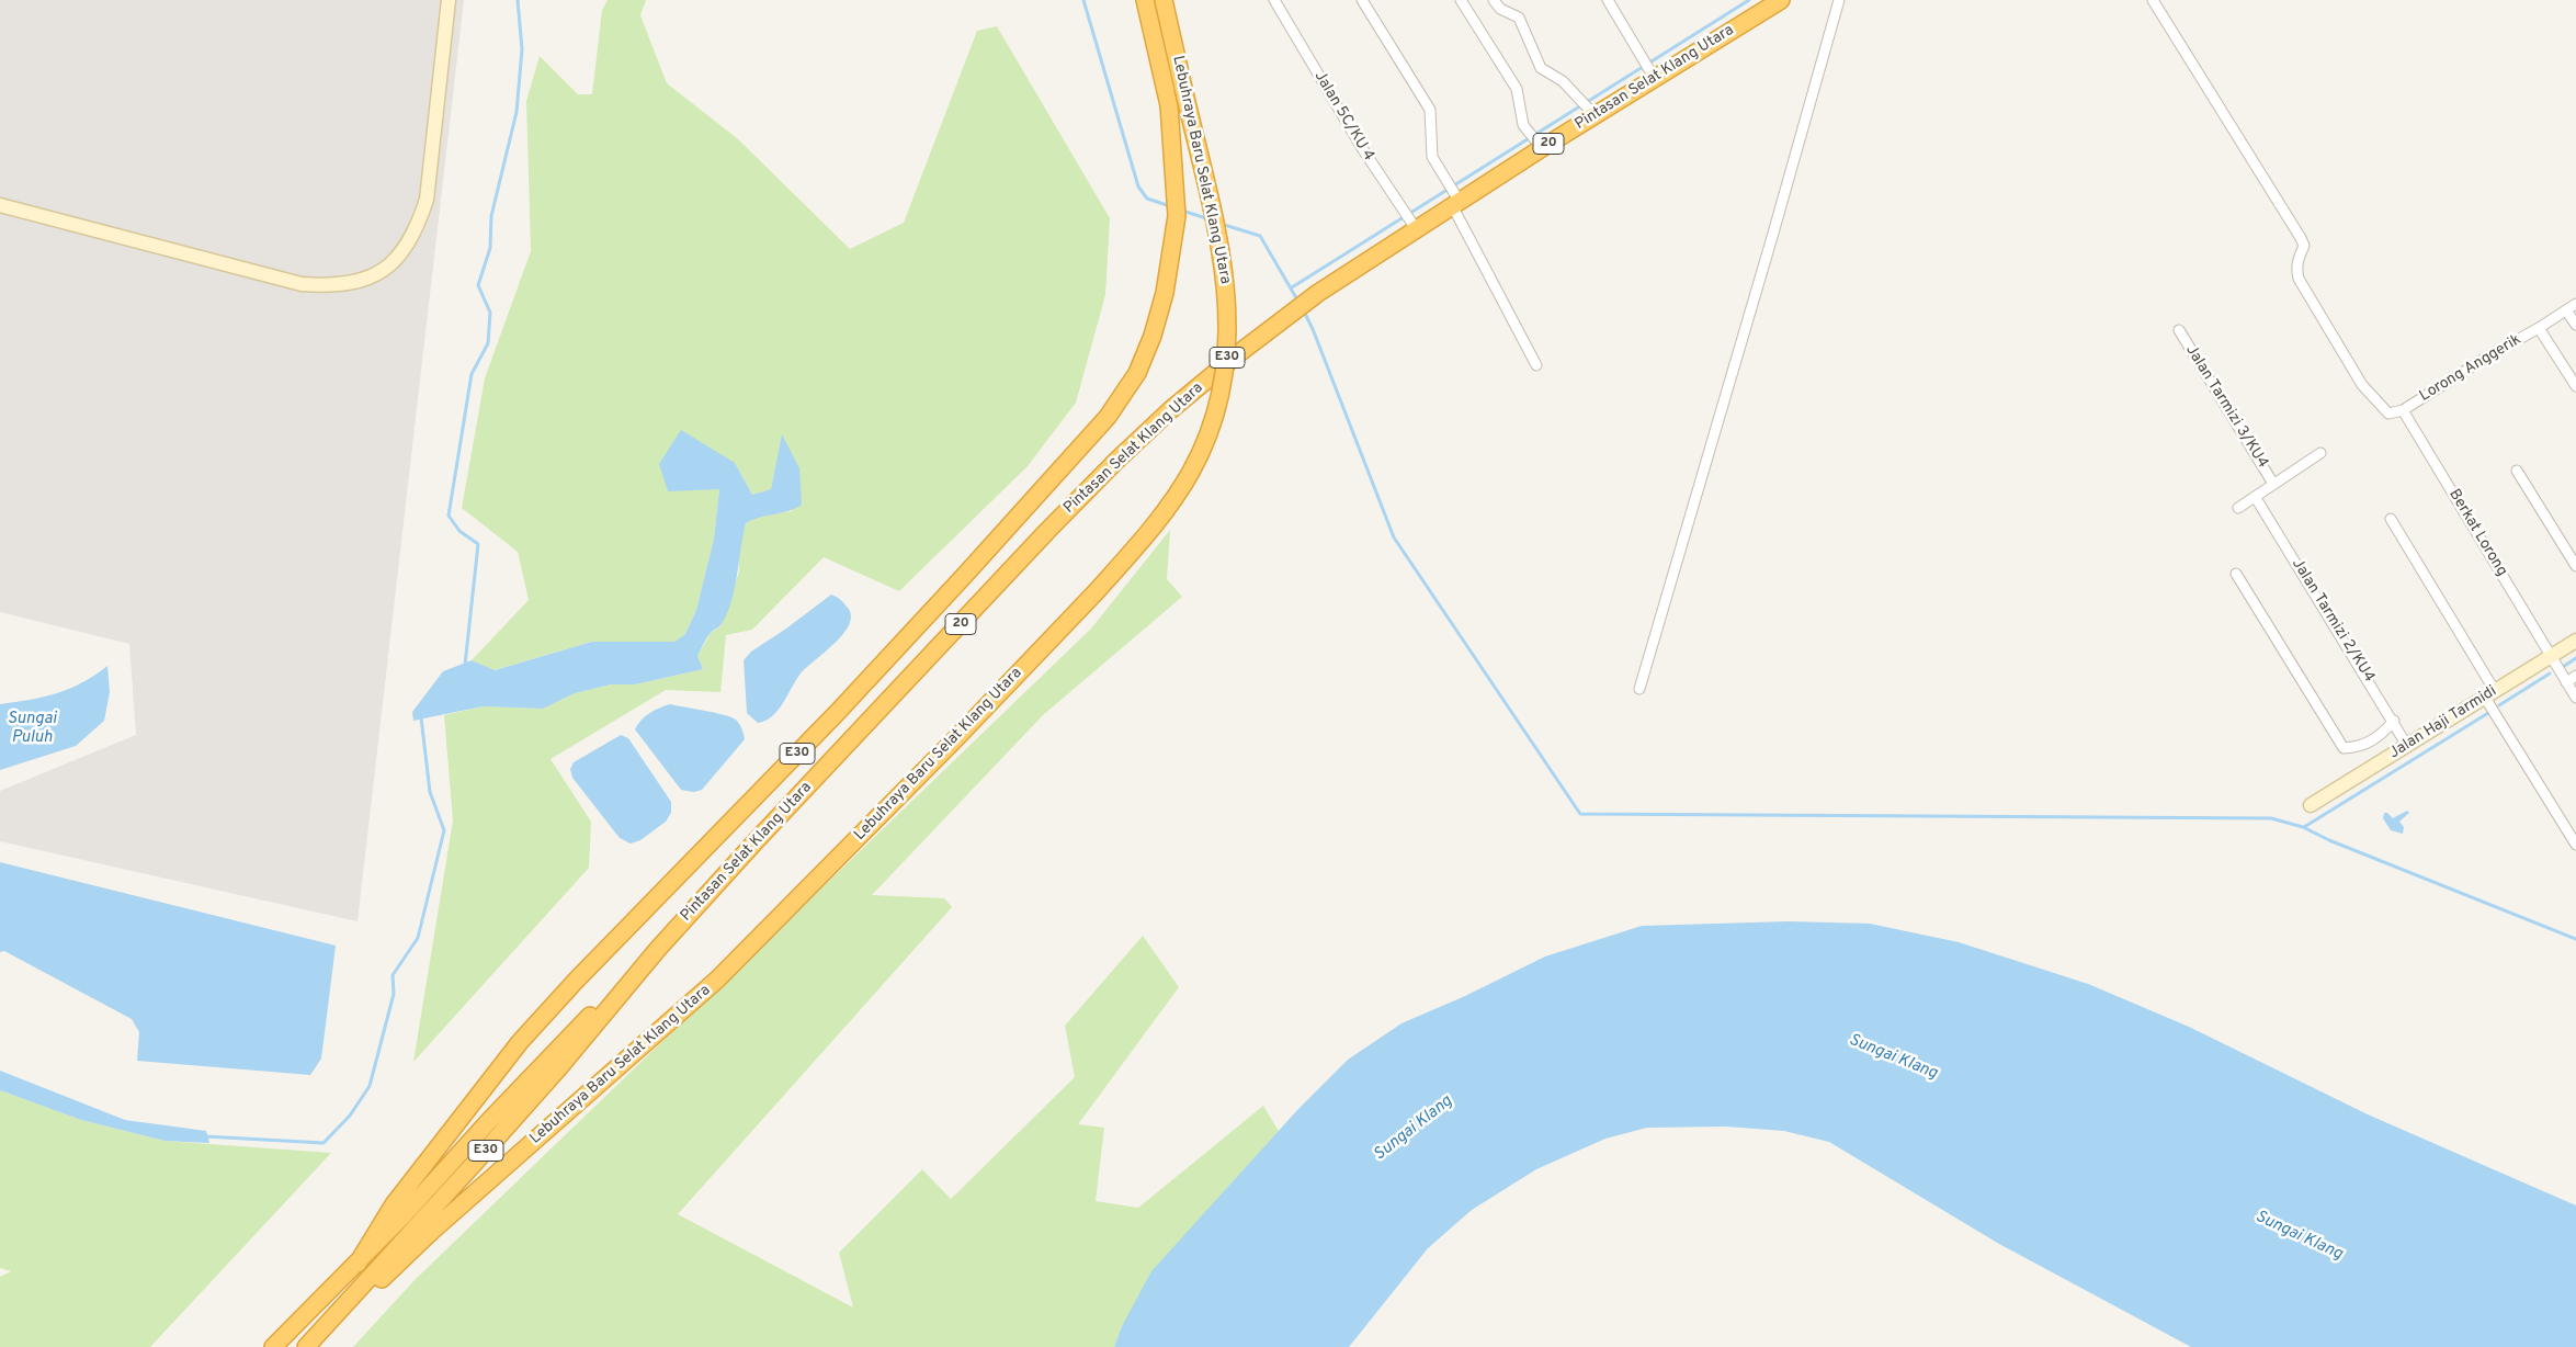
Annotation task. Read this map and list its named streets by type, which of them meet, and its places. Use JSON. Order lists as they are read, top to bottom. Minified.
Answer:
{"streets":{"highway":["Pintasan Selat Klang Utara","20","Lebuhraya Baru Selat Klang Utara","E30"],"street":["Jalan 5C/KU 4","Lorong Anggerik","Jalan Tarmizi 3/KU4","Berkat Lorong","Jalan Tarmizi 2/KU4","Jalan Haji Tarmidi"]},"crossings":[["Pintasan Selat Klang Utara","Jalan 5C/KU 4"],["Pintasan Selat Klang Utara","Lebuhraya Baru Selat Klang Utara"],["Lorong Anggerik","Berkat Lorong"],["Berkat Lorong","Jalan Haji Tarmidi"],["Jalan Tarmizi 2/KU4","Jalan Haji Tarmidi"]],"water":["Sungai Puluh","Sungai Klang"]}
